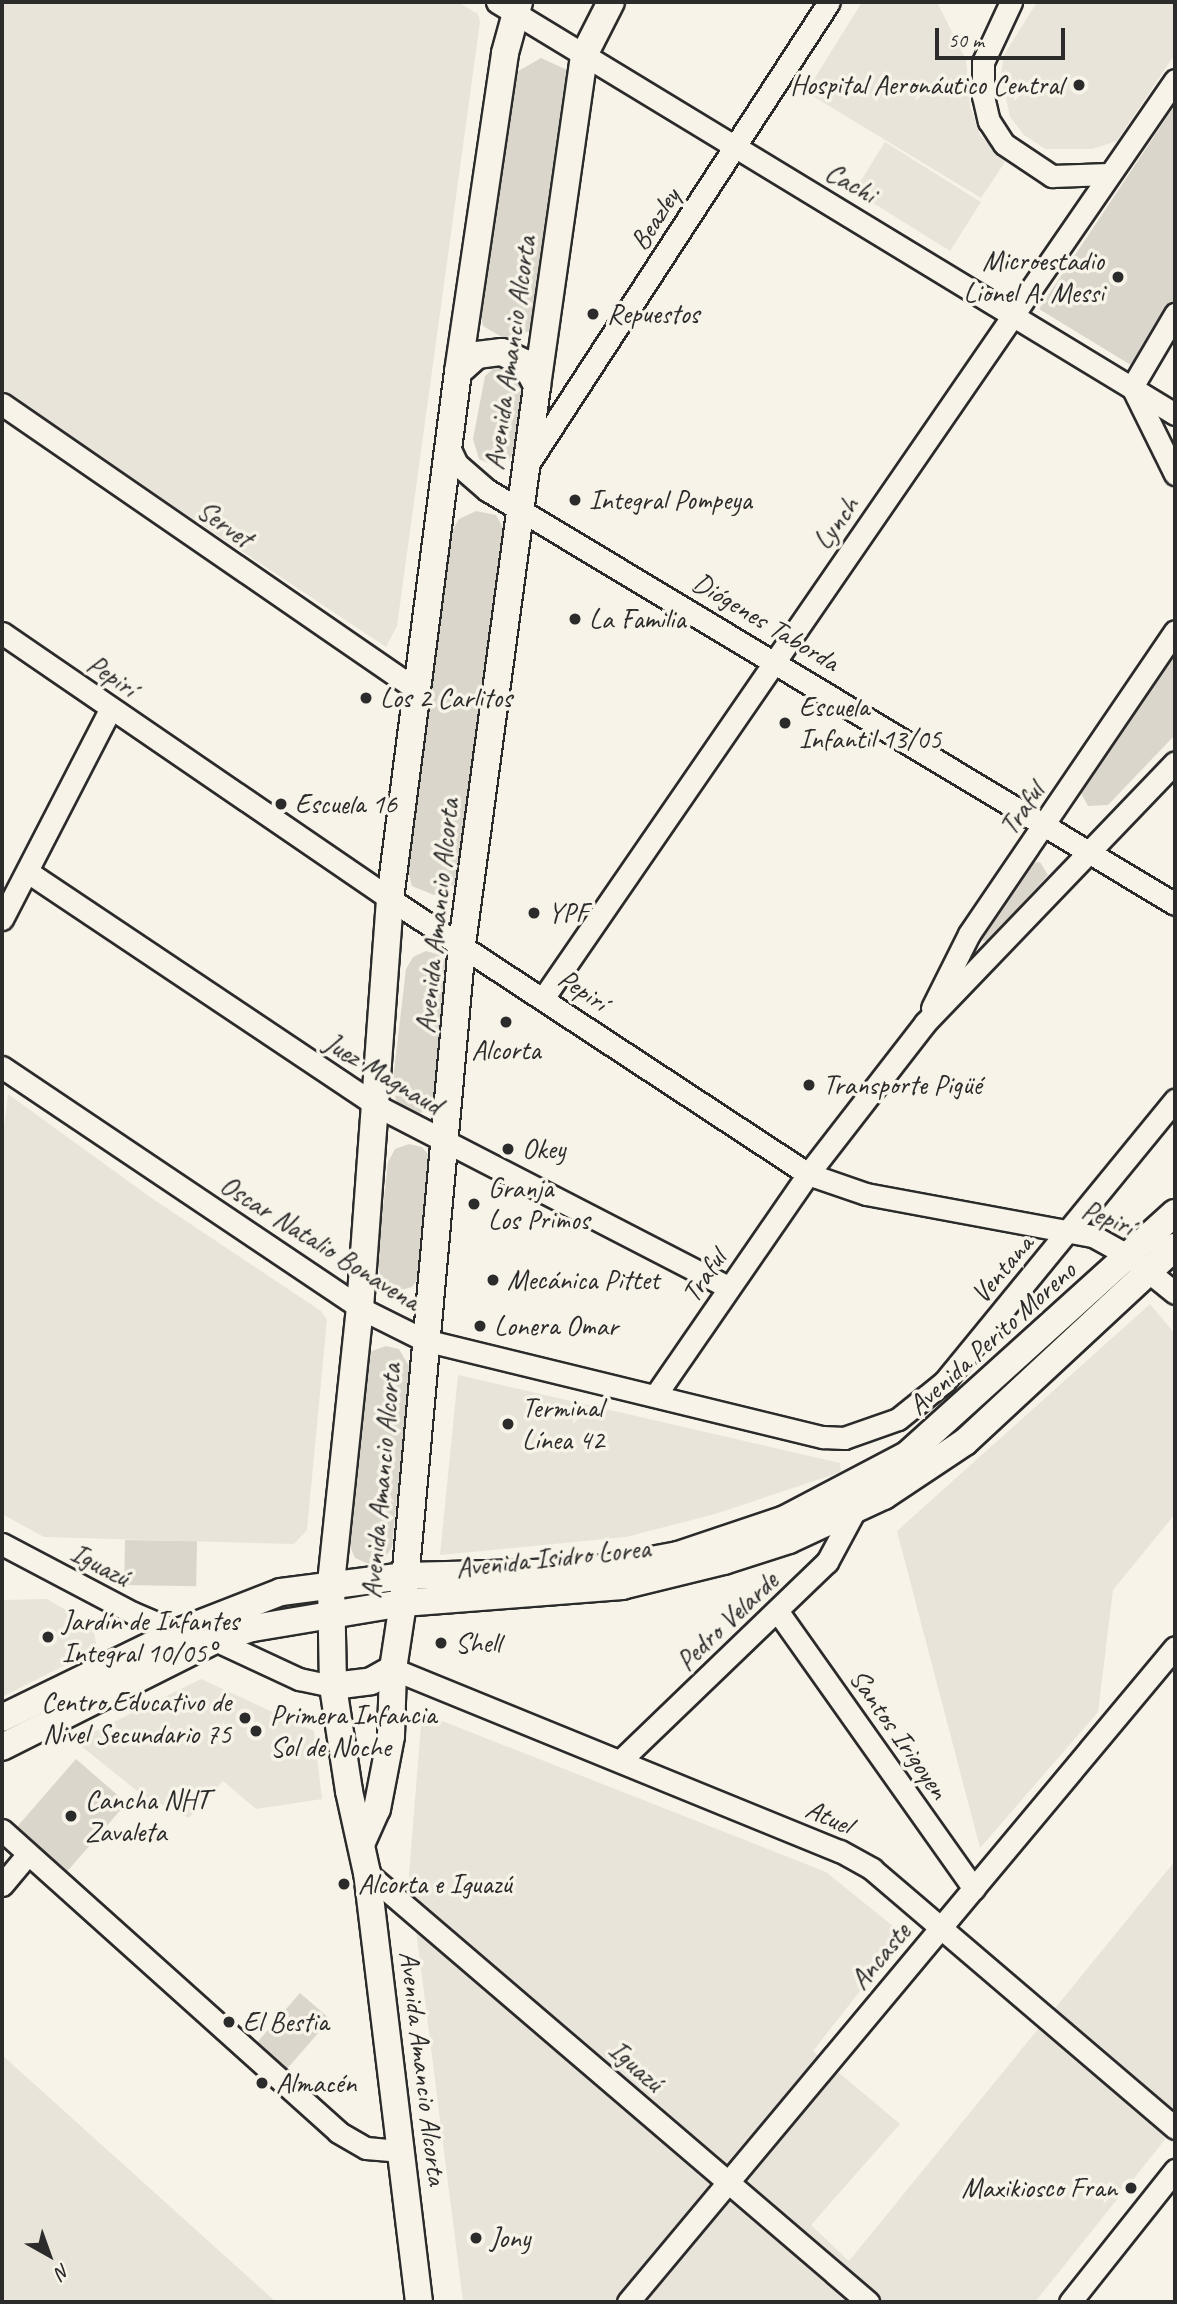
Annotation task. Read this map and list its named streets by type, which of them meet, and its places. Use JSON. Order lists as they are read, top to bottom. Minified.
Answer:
{"streets":{"main road":["Avenida Amancio Alcorta","Avenida Perito Moreno","Avenida Isidro Lorea"],"street":["Cachi","Beazley","Lynch","Servet","Diógenes Taborda","Pepirí","Traful","Juez Magnaud","Oscar Natalio Bonavena","Ventana","Iguazú","Pedro Velarde","Santos Irigoyen","Atuel","Ancaste"]},"crossings":[["Cachi","Beazley"],["Cachi","Avenida Amancio Alcorta"],["Cachi","Lynch"],["Beazley","Avenida Amancio Alcorta"],["Avenida Amancio Alcorta","Servet"],["Avenida Amancio Alcorta","Diógenes Taborda"],["Avenida Amancio Alcorta","Pepirí"],["Avenida Amancio Alcorta","Juez Magnaud"],["Avenida Amancio Alcorta","Oscar Natalio Bonavena"],["Avenida Amancio Alcorta","Avenida Isidro Lorea"],["Avenida Amancio Alcorta","Iguazú"],["Avenida Amancio Alcorta","Atuel"],["Lynch","Diógenes Taborda"],["Lynch","Pepirí"],["Diógenes Taborda","Traful"],["Pepirí","Traful"],["Pepirí","Ventana"],["Pepirí","Avenida Perito Moreno"],["Traful","Juez Magnaud"],["Traful","Oscar Natalio Bonavena"],["Oscar Natalio Bonavena","Ventana"],["Avenida Perito Moreno","Avenida Isidro Lorea"],["Avenida Perito Moreno","Pedro Velarde"],["Avenida Isidro Lorea","Iguazú"],["Avenida Isidro Lorea","Pedro Velarde"],["Iguazú","Ancaste"],["Pedro Velarde","Santos Irigoyen"],["Pedro Velarde","Atuel"],["Santos Irigoyen","Ancaste"],["Atuel","Ancaste"]],"places":["Hospital Aeronáutico Central","Microestadio Lionel A. Messi","Repuestos","Integral Pompeya","La Familia","Los 2 Carlitos","Escuela Infantil 13/05","Escuela 16","YPF","Alcorta","Transporte Pigüé","Okey","Granja Los Primos","Mecánica Pittet","Lonera Omar","Terminal Línea 42","Jardín de Infantes Integral 10/05°","Shell","Centro Educativo de Nivel Secundario 75","Primera Infancia Sol de Noche","Cancha NHT Zavaleta","Alcorta e Iguazú","El Bestia","Almacén","Maxikiosco Fran","Jony"],"scale_bar":"50 m","north":"bottom right"}
